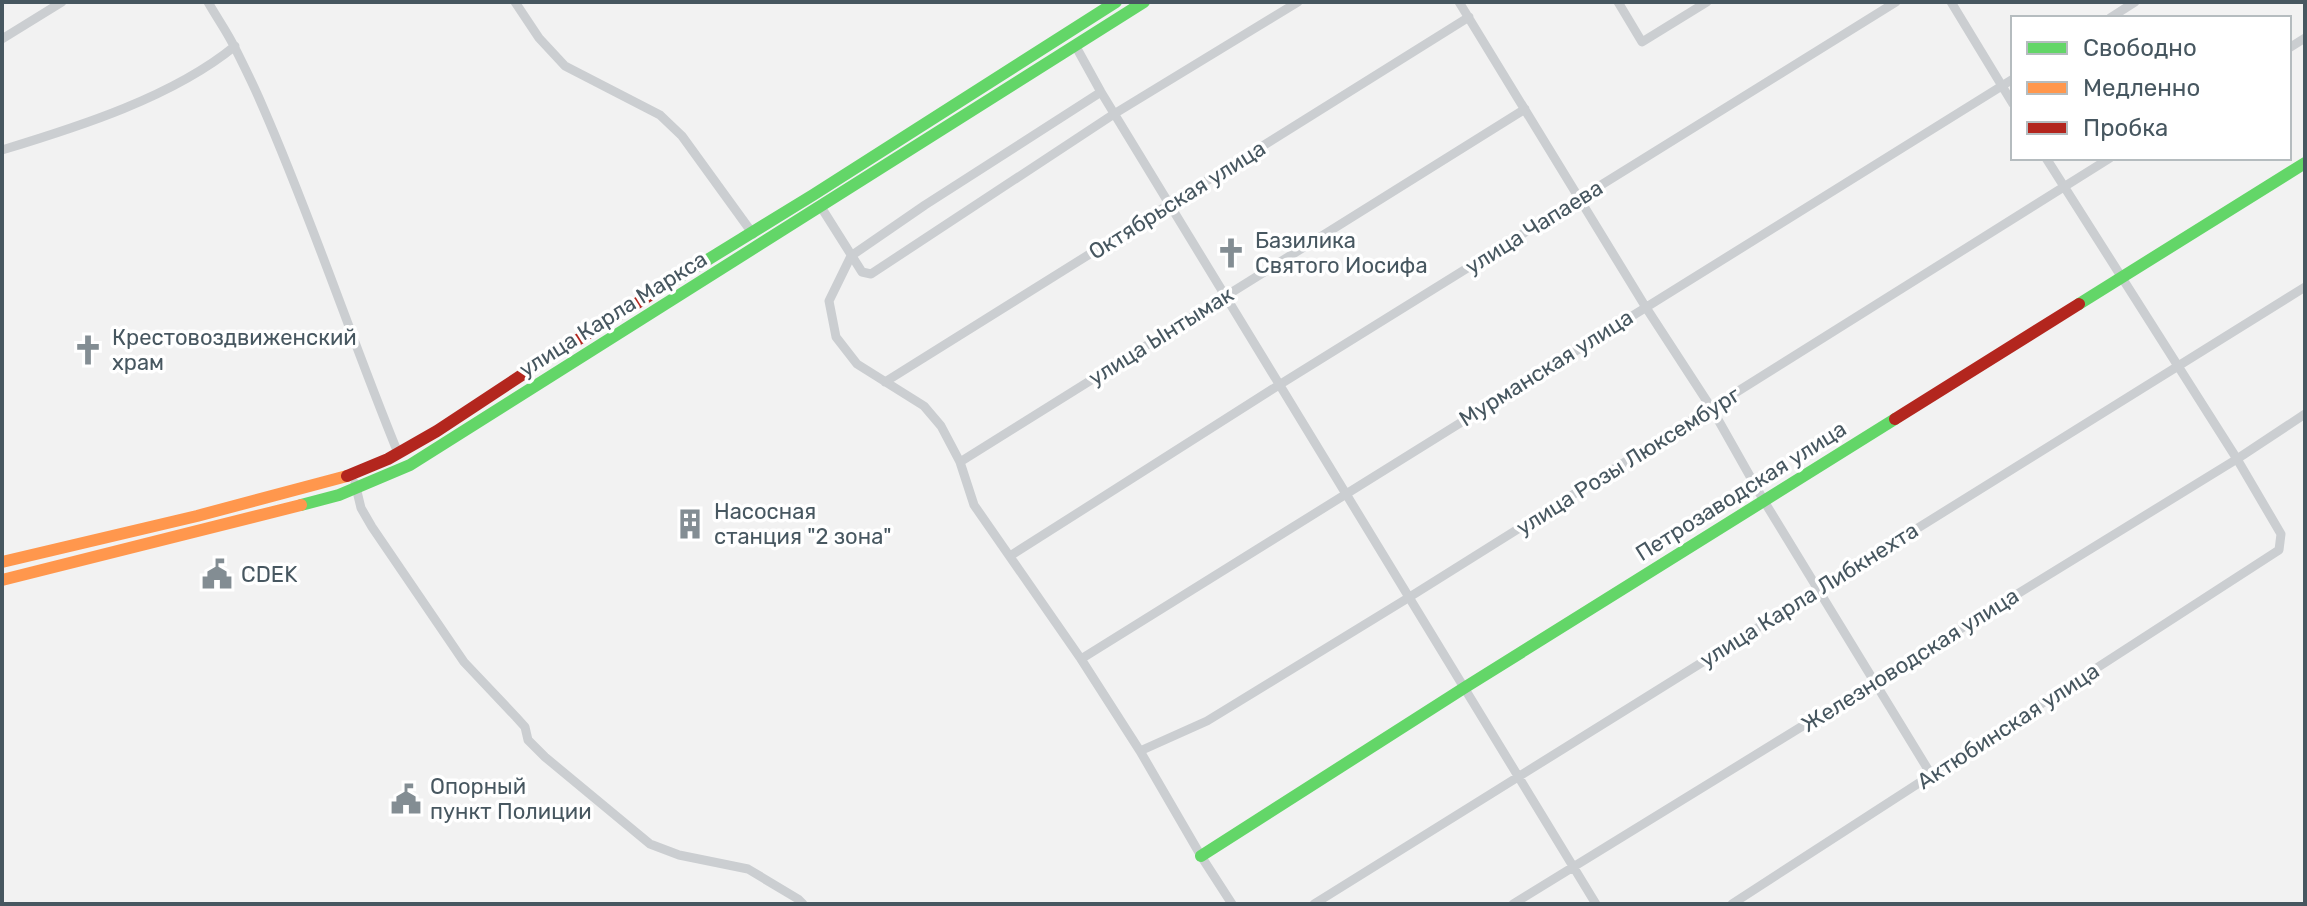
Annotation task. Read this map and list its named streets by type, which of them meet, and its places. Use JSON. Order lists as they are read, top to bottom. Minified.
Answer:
{"streets":{"main road":["улица Карла Маркса","Петрозаводская улица"],"street":["Октябрьская улица","улица Чапаева","улица Ынтымак","Мурманская улица","улица Розы Люксембург","улица Карла Либкнехта","Железноводская улица","Актюбинская улица"]},"crossings":[["Железноводская улица","Актюбинская улица"]],"places":{"church":["Базилика Святого Иосифа","Крестовоздвиженский храм"],"building":["Насосная станция \"2 зона\""],"public building":["CDEK","Опорный пункт Полиции"]},"legend":["Свободно","Медленно","Пробка"]}
